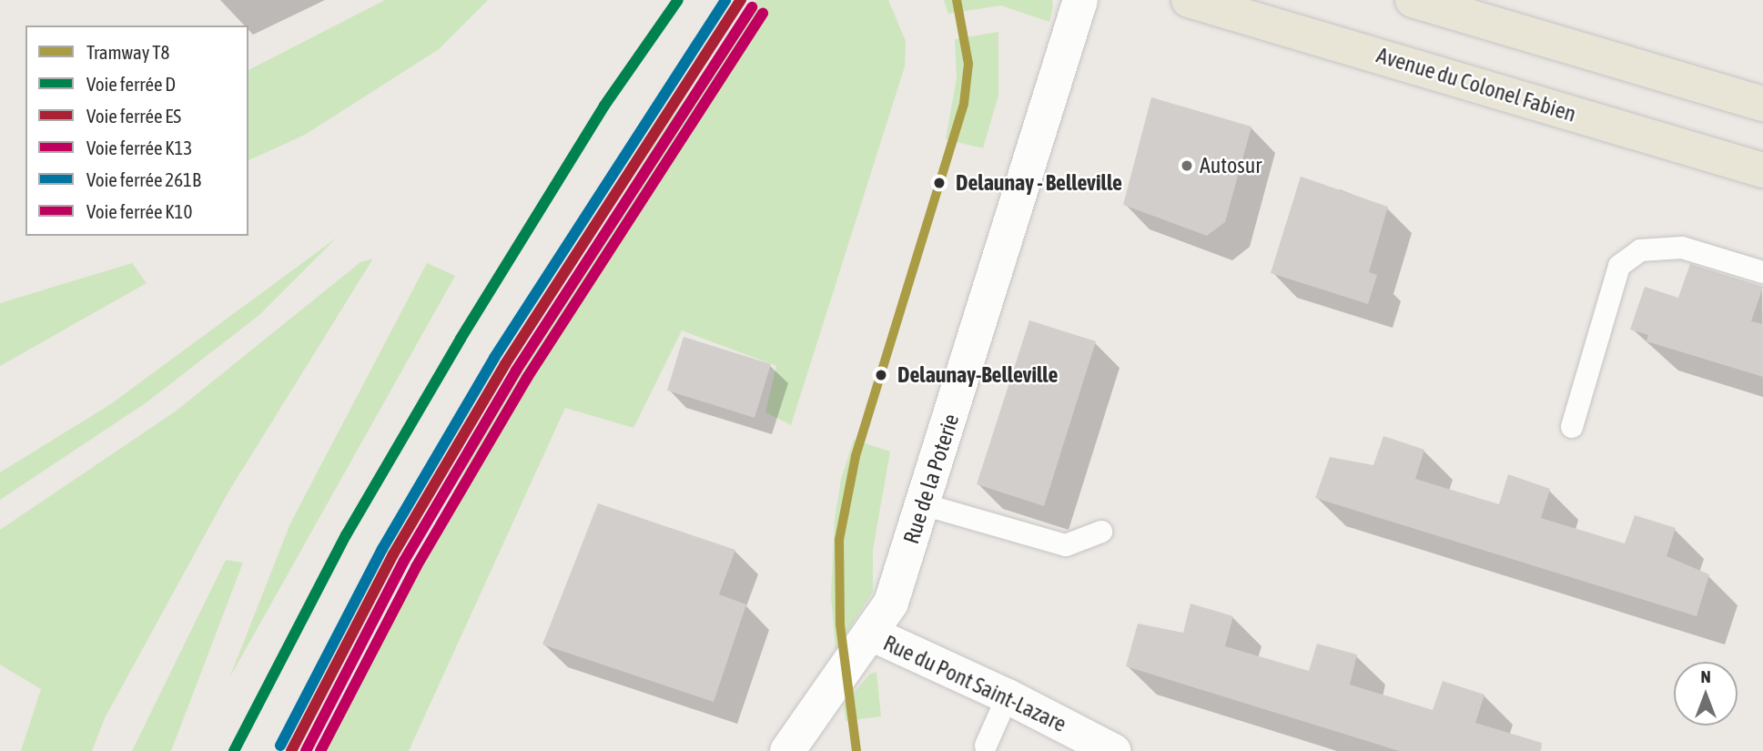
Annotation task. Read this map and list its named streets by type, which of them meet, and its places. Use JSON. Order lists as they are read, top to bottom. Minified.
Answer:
{"streets":{"main road":["Avenue du Colonel Fabien"],"street":["Rue de la Poterie","Rue du Pont Saint-Lazare"]},"crossings":[["Rue de la Poterie","Rue du Pont Saint-Lazare"]],"places":["Autosur","Delaunay - Belleville","Delaunay-Belleville"],"lines":["tram line T8","rail line D","rail line ES","rail line 261B","rail line K13","rail line K10"],"legend":["Tramway T8","Voie ferrée D","Voie ferrée ES","Voie ferrée K13","Voie ferrée 261B","Voie ferrée K10"],"north":"top"}
